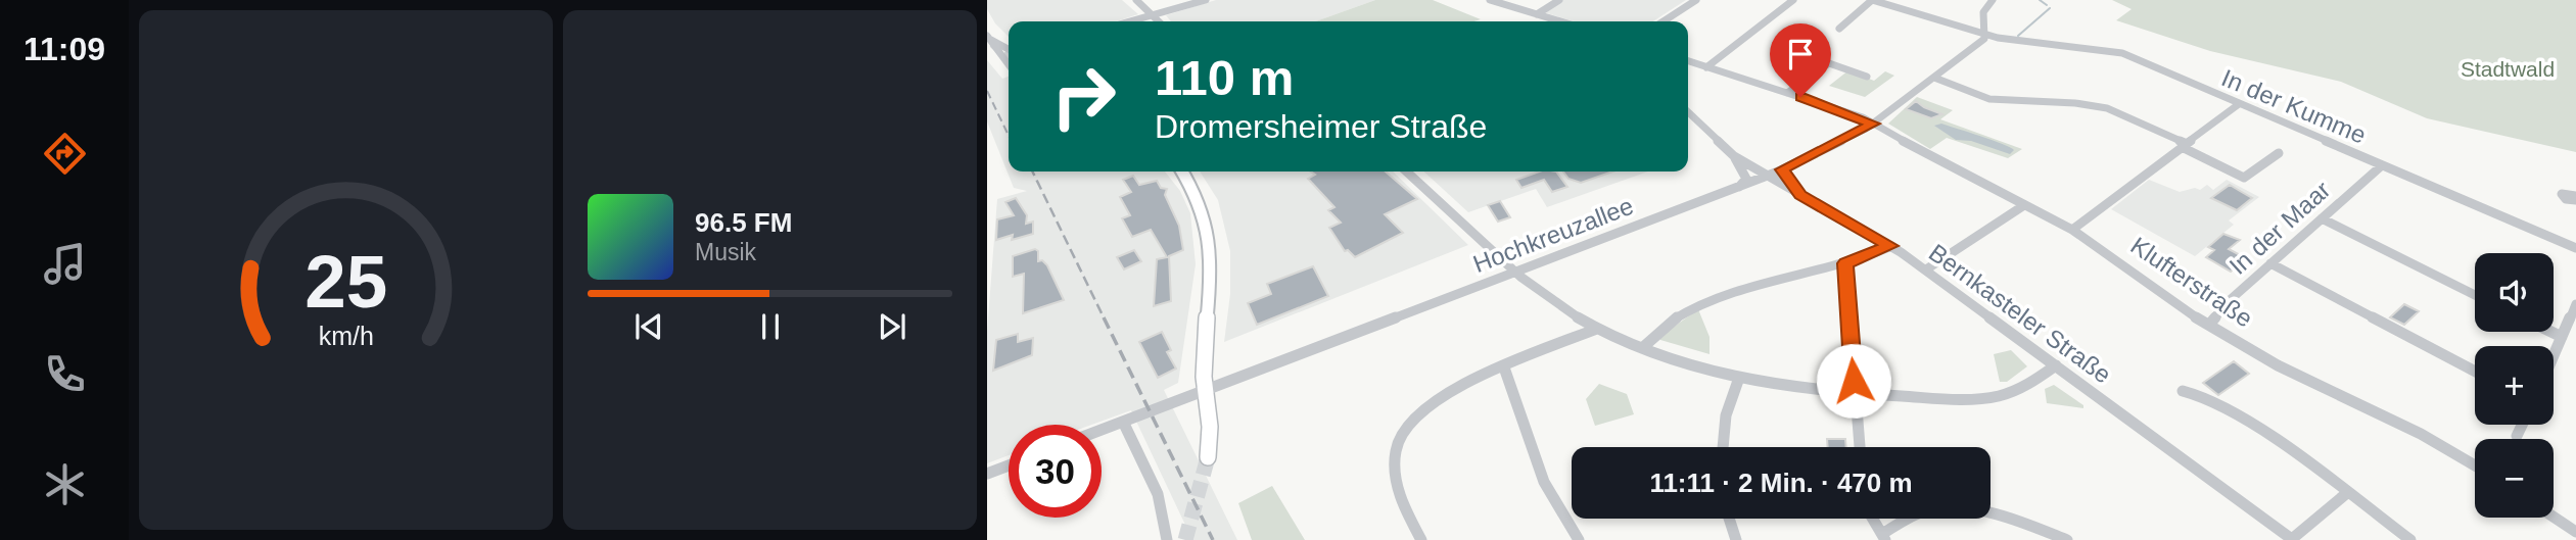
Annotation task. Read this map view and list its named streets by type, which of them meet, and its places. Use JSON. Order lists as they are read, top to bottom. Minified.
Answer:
{"streets":{"street":["In der Kumme","In der Maar","Hochkreuzallee","Klufterstraße","Bernkasteler Straße"]},"crossings":[["In der Kumme","In der Maar"],["In der Kumme","Hochkreuzallee"],["In der Maar","Klufterstraße"],["Hochkreuzallee","Klufterstraße"],["Hochkreuzallee","Bernkasteler Straße"]],"parks":["Stadtwald"],"page":{"tabs":"11:09","turn":["110 m","Dromersheimer Straße"],"song":["96.5 FM","Musik"],"map_buttons":["+","−"],"limit":"30","trip":"11:11 · 2 Min. · 470 m","gauge":["25","km/h"]}}
